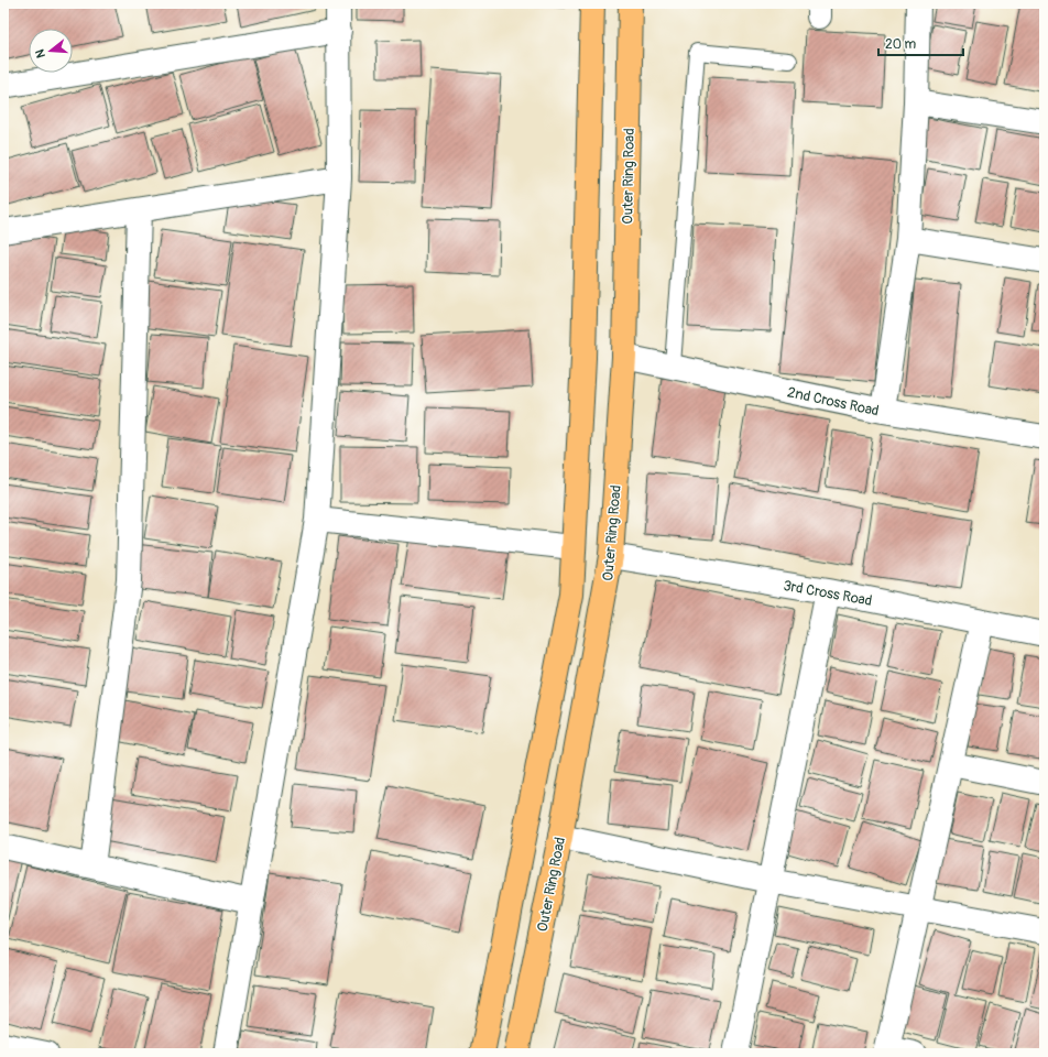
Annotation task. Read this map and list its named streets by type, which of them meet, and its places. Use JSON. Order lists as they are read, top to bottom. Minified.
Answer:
{"streets":{"highway":["Outer Ring Road"],"street":["2nd Cross Road","3rd Cross Road"]},"crossings":[["Outer Ring Road","2nd Cross Road"],["Outer Ring Road","3rd Cross Road"]],"scale_bar":"20 m","north":"left"}
